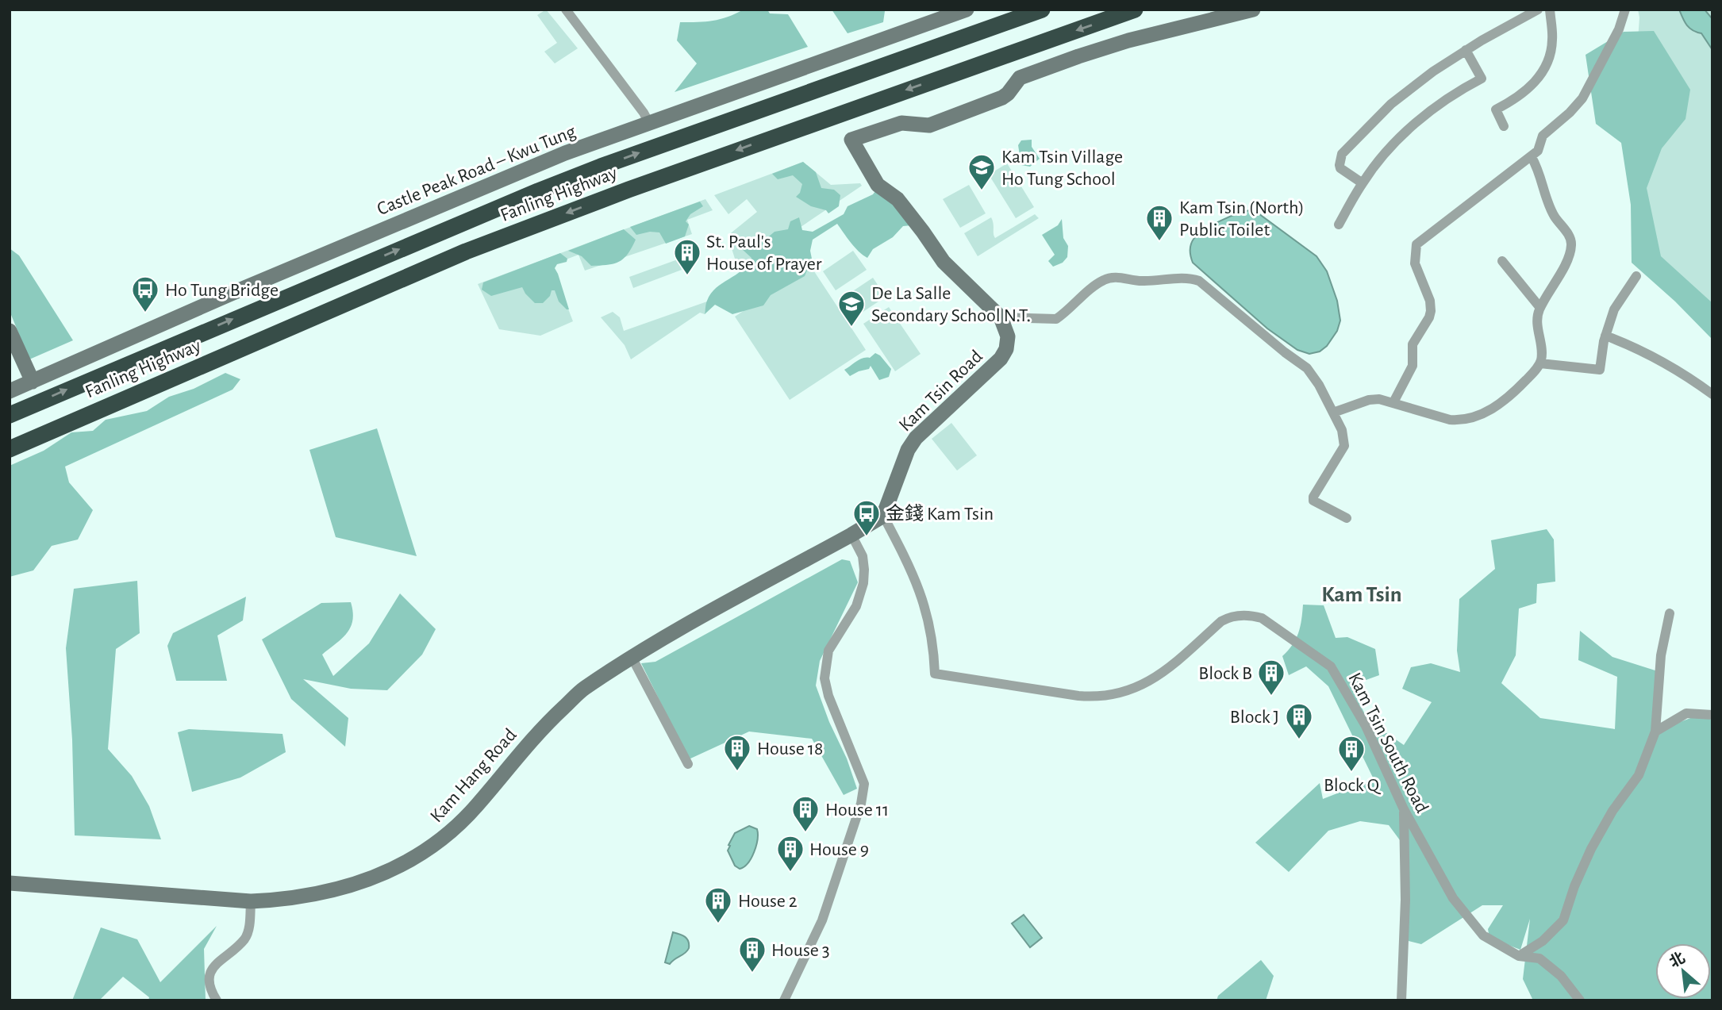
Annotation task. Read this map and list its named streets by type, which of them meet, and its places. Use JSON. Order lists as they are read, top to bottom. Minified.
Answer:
{"streets":{"highway":["Fanling Highway"],"street":["Castle Peak Road – Kwu Tung","Kam Tsin Road","Kam Tsin South Road","Kam Hang Road"]},"crossings":[["Kam Tsin Road","Kam Tsin South Road"]],"districts":["Kam Tsin"],"places":{"school or university":["Kam Tsin Village Ho Tung School","De La Salle Secondary School N.T."],"building":["Kam Tsin (North) Public Toilet","St. Paul's House of Prayer","Block B","Block J","House 18","Block Q","House 11","House 9","House 2","House 3"],"bus stop":["Ho Tung Bridge","金錢 Kam Tsin"]},"north":"top left"}
